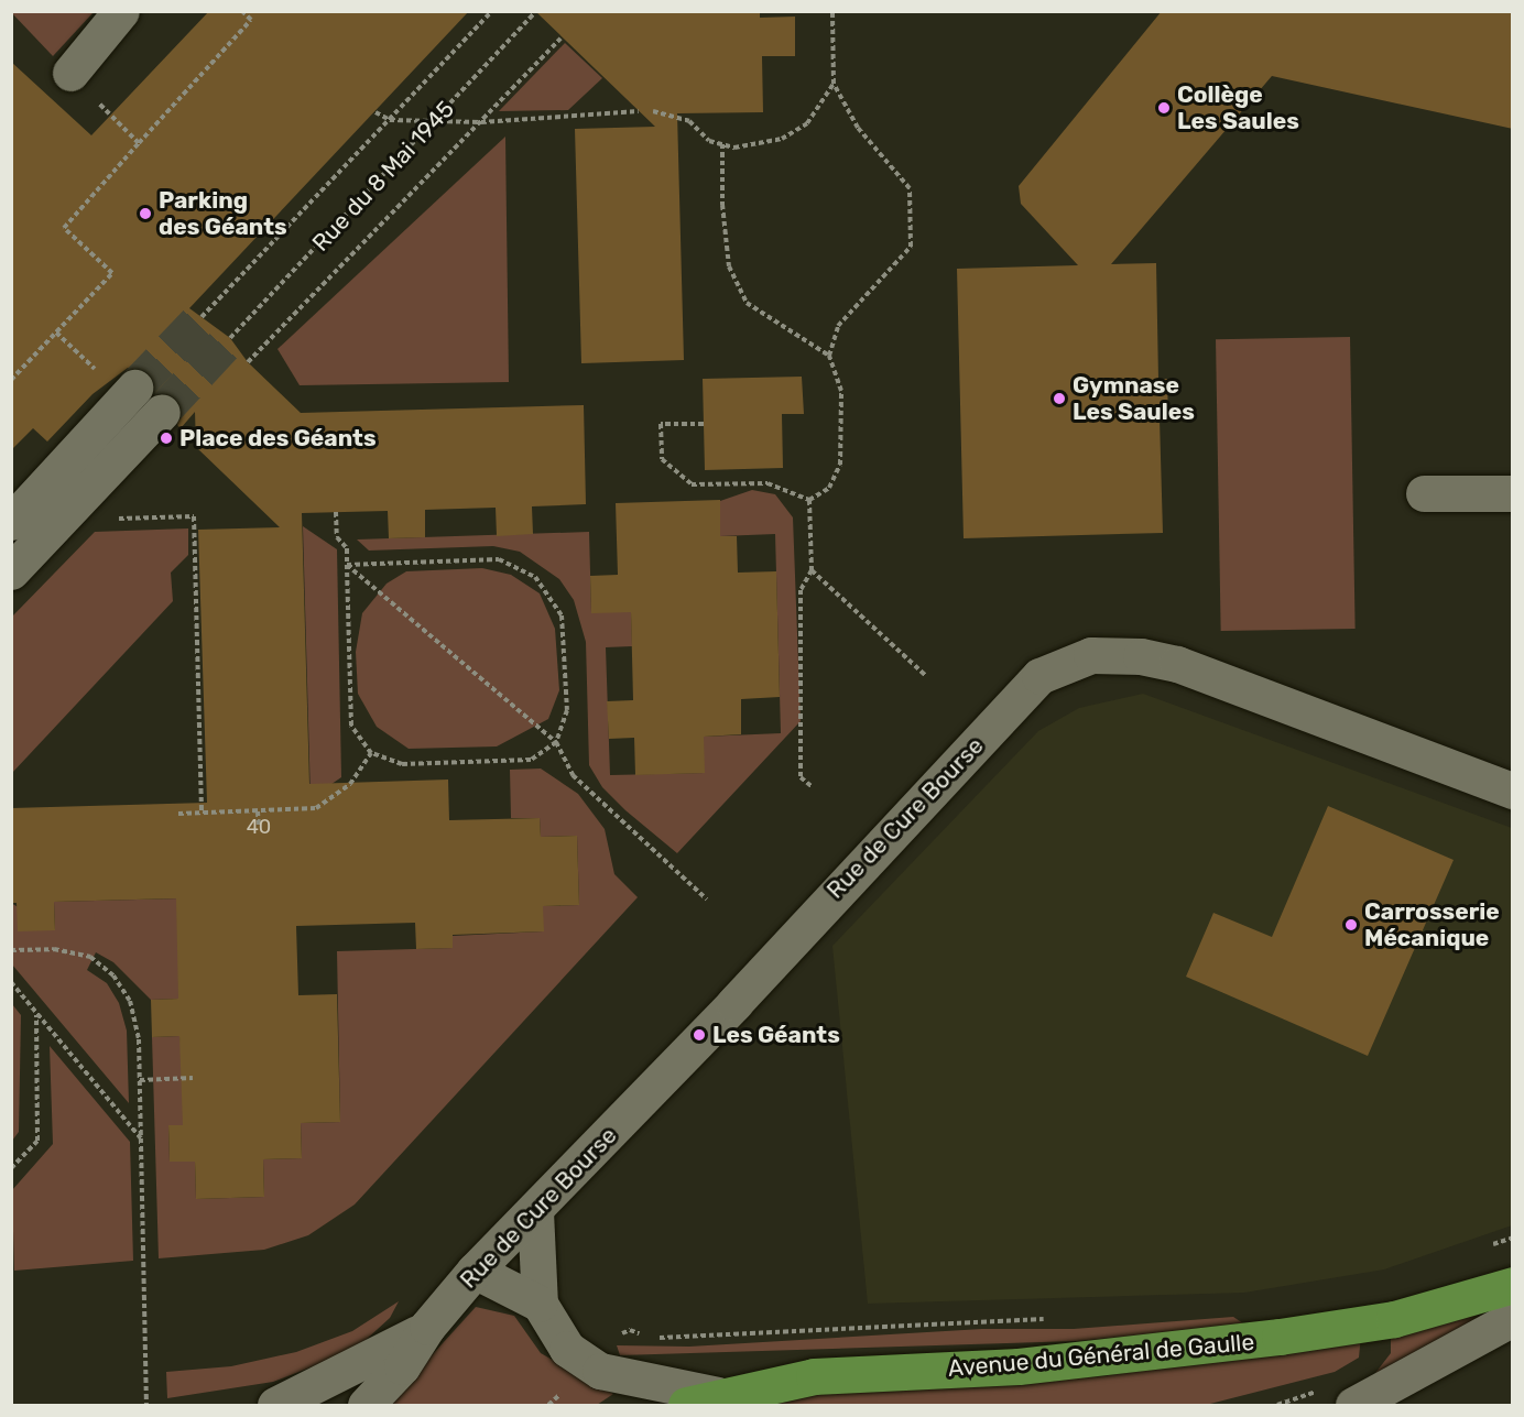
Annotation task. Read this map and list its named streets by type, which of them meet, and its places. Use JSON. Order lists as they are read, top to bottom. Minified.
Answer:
{"streets":{"main road":["Avenue du Général de Gaulle"],"street":["Rue de Cure Bourse"],"path":["Rue du 8 Mai 1945"]},"places":["Collège Les Saules","Parking des Géants","Gymnase Les Saules","Place des Géants","Carrosserie Mécanique","Les Géants"],"house_numbers":["40"]}
